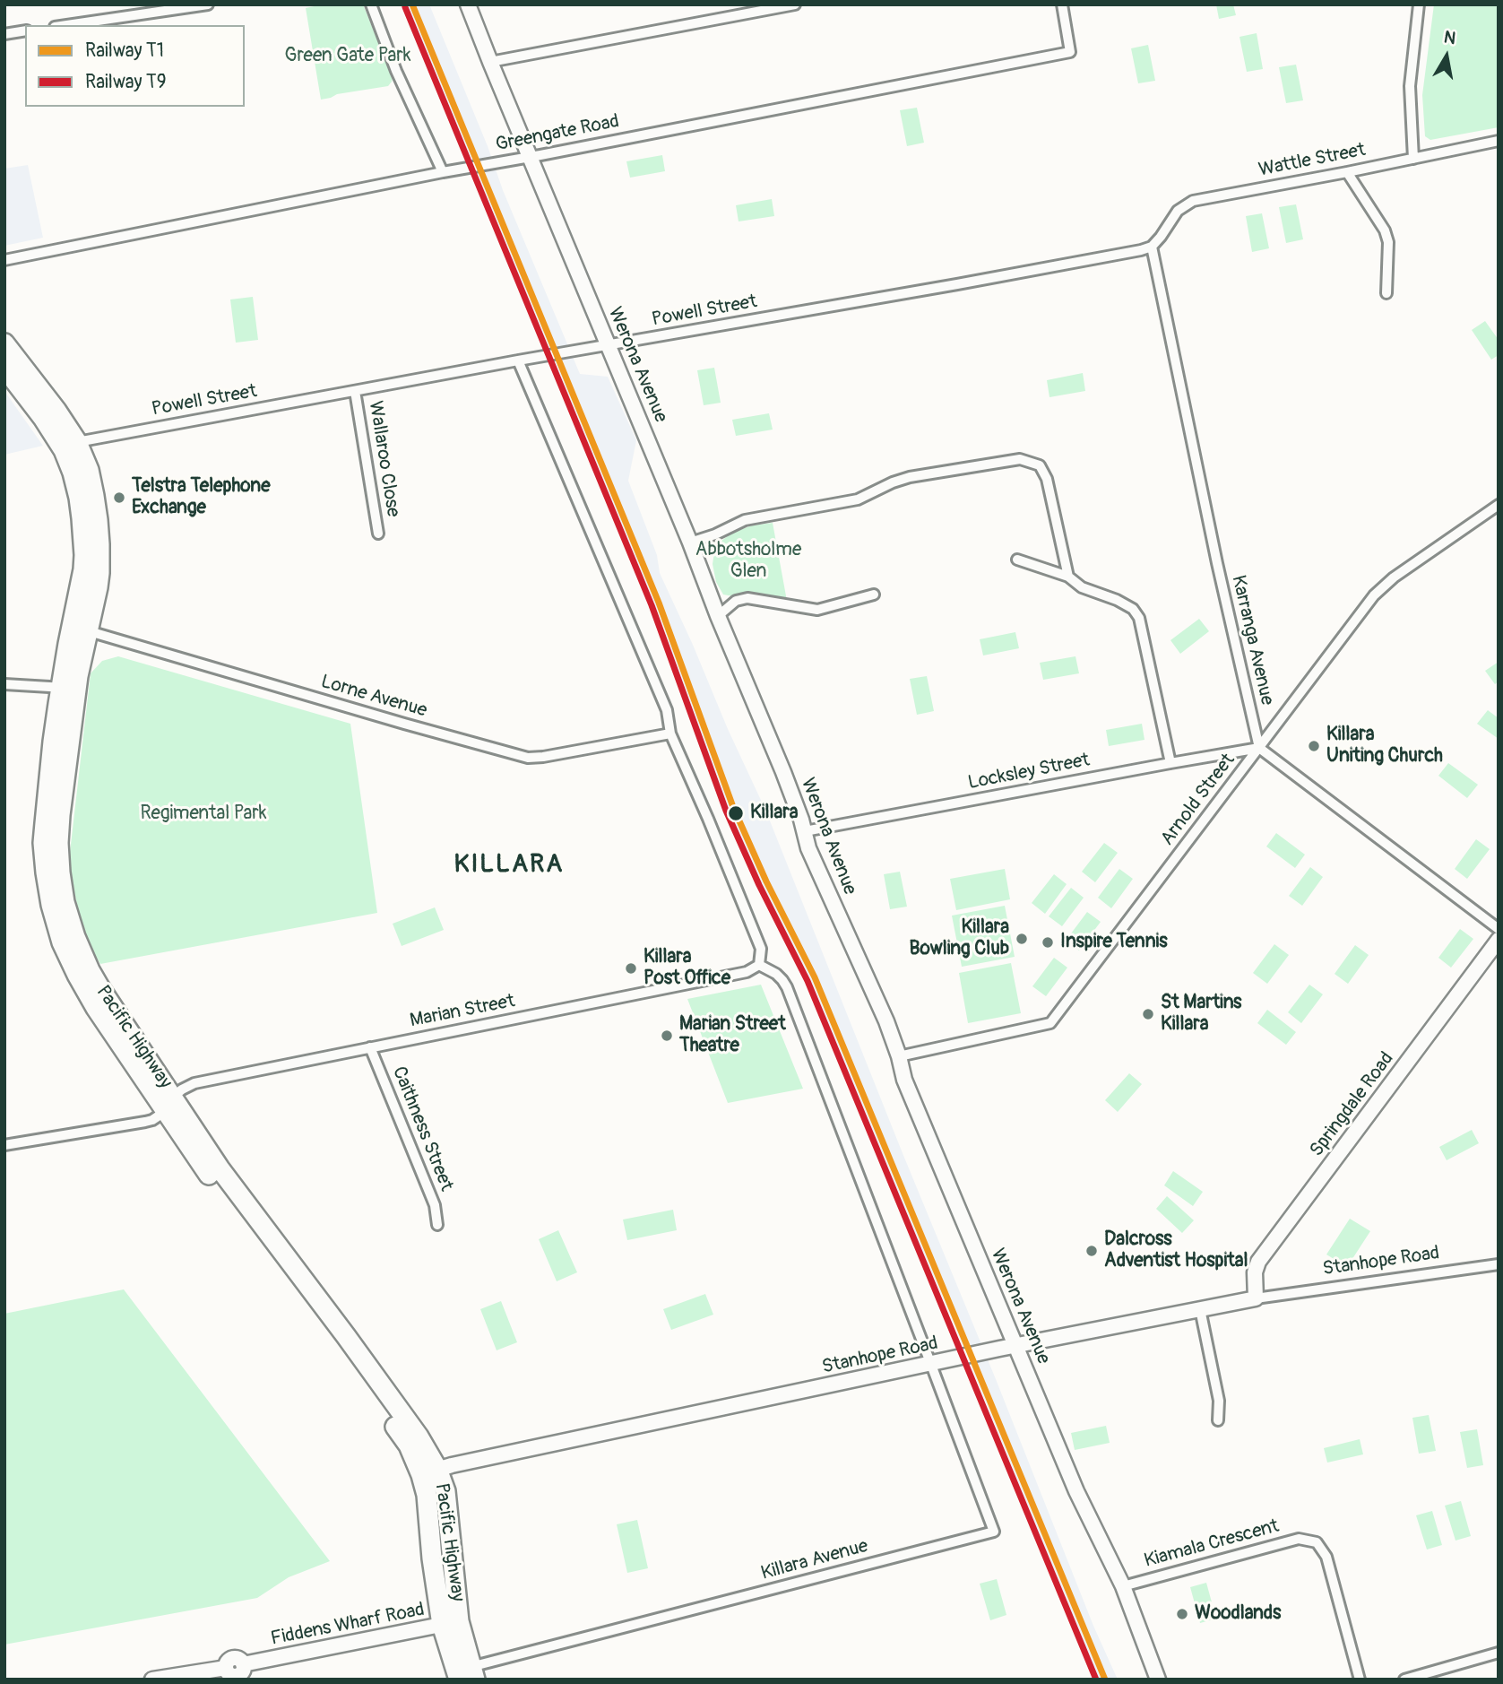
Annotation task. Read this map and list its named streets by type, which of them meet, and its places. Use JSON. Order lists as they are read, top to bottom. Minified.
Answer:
{"streets":{"highway":["Pacific Highway"],"street":["Greengate Road","Wattle Street","Powell Street","Werona Avenue","Wallaroo Close","Karranga Avenue","Lorne Avenue","Locksley Street","Arnold Street","Marian Street","Springdale Road","Caithness Street","Stanhope Road","Kiamala Crescent","Killara Avenue","Fiddens Wharf Road"]},"crossings":[["Greengate Road","Werona Avenue"],["Wattle Street","Powell Street"],["Wattle Street","Karranga Avenue"],["Powell Street","Werona Avenue"],["Powell Street","Wallaroo Close"],["Powell Street","Karranga Avenue"],["Powell Street","Pacific Highway"],["Werona Avenue","Locksley Street"],["Werona Avenue","Arnold Street"],["Werona Avenue","Stanhope Road"],["Werona Avenue","Kiamala Crescent"],["Karranga Avenue","Locksley Street"],["Karranga Avenue","Arnold Street"],["Lorne Avenue","Pacific Highway"],["Locksley Street","Arnold Street"],["Marian Street","Pacific Highway"],["Marian Street","Caithness Street"],["Pacific Highway","Stanhope Road"],["Pacific Highway","Killara Avenue"],["Pacific Highway","Fiddens Wharf Road"],["Springdale Road","Stanhope Road"],["Stanhope Road","Killara Avenue"]],"districts":["KILLARA"],"parks":["Green Gate Park","Abbotsholme Glen","Regimental Park"],"places":["Telstra Telephone Exchange","Killara Uniting Church","Killara","Killara Bowling Club","Inspire Tennis","Killara Post Office","St Martins Killara","Marian Street Theatre","Dalcross Adventist Hospital","Woodlands"],"lines":["rail line T1","rail line T9"],"legend":["Railway T1","Railway T9"],"north":"top"}
